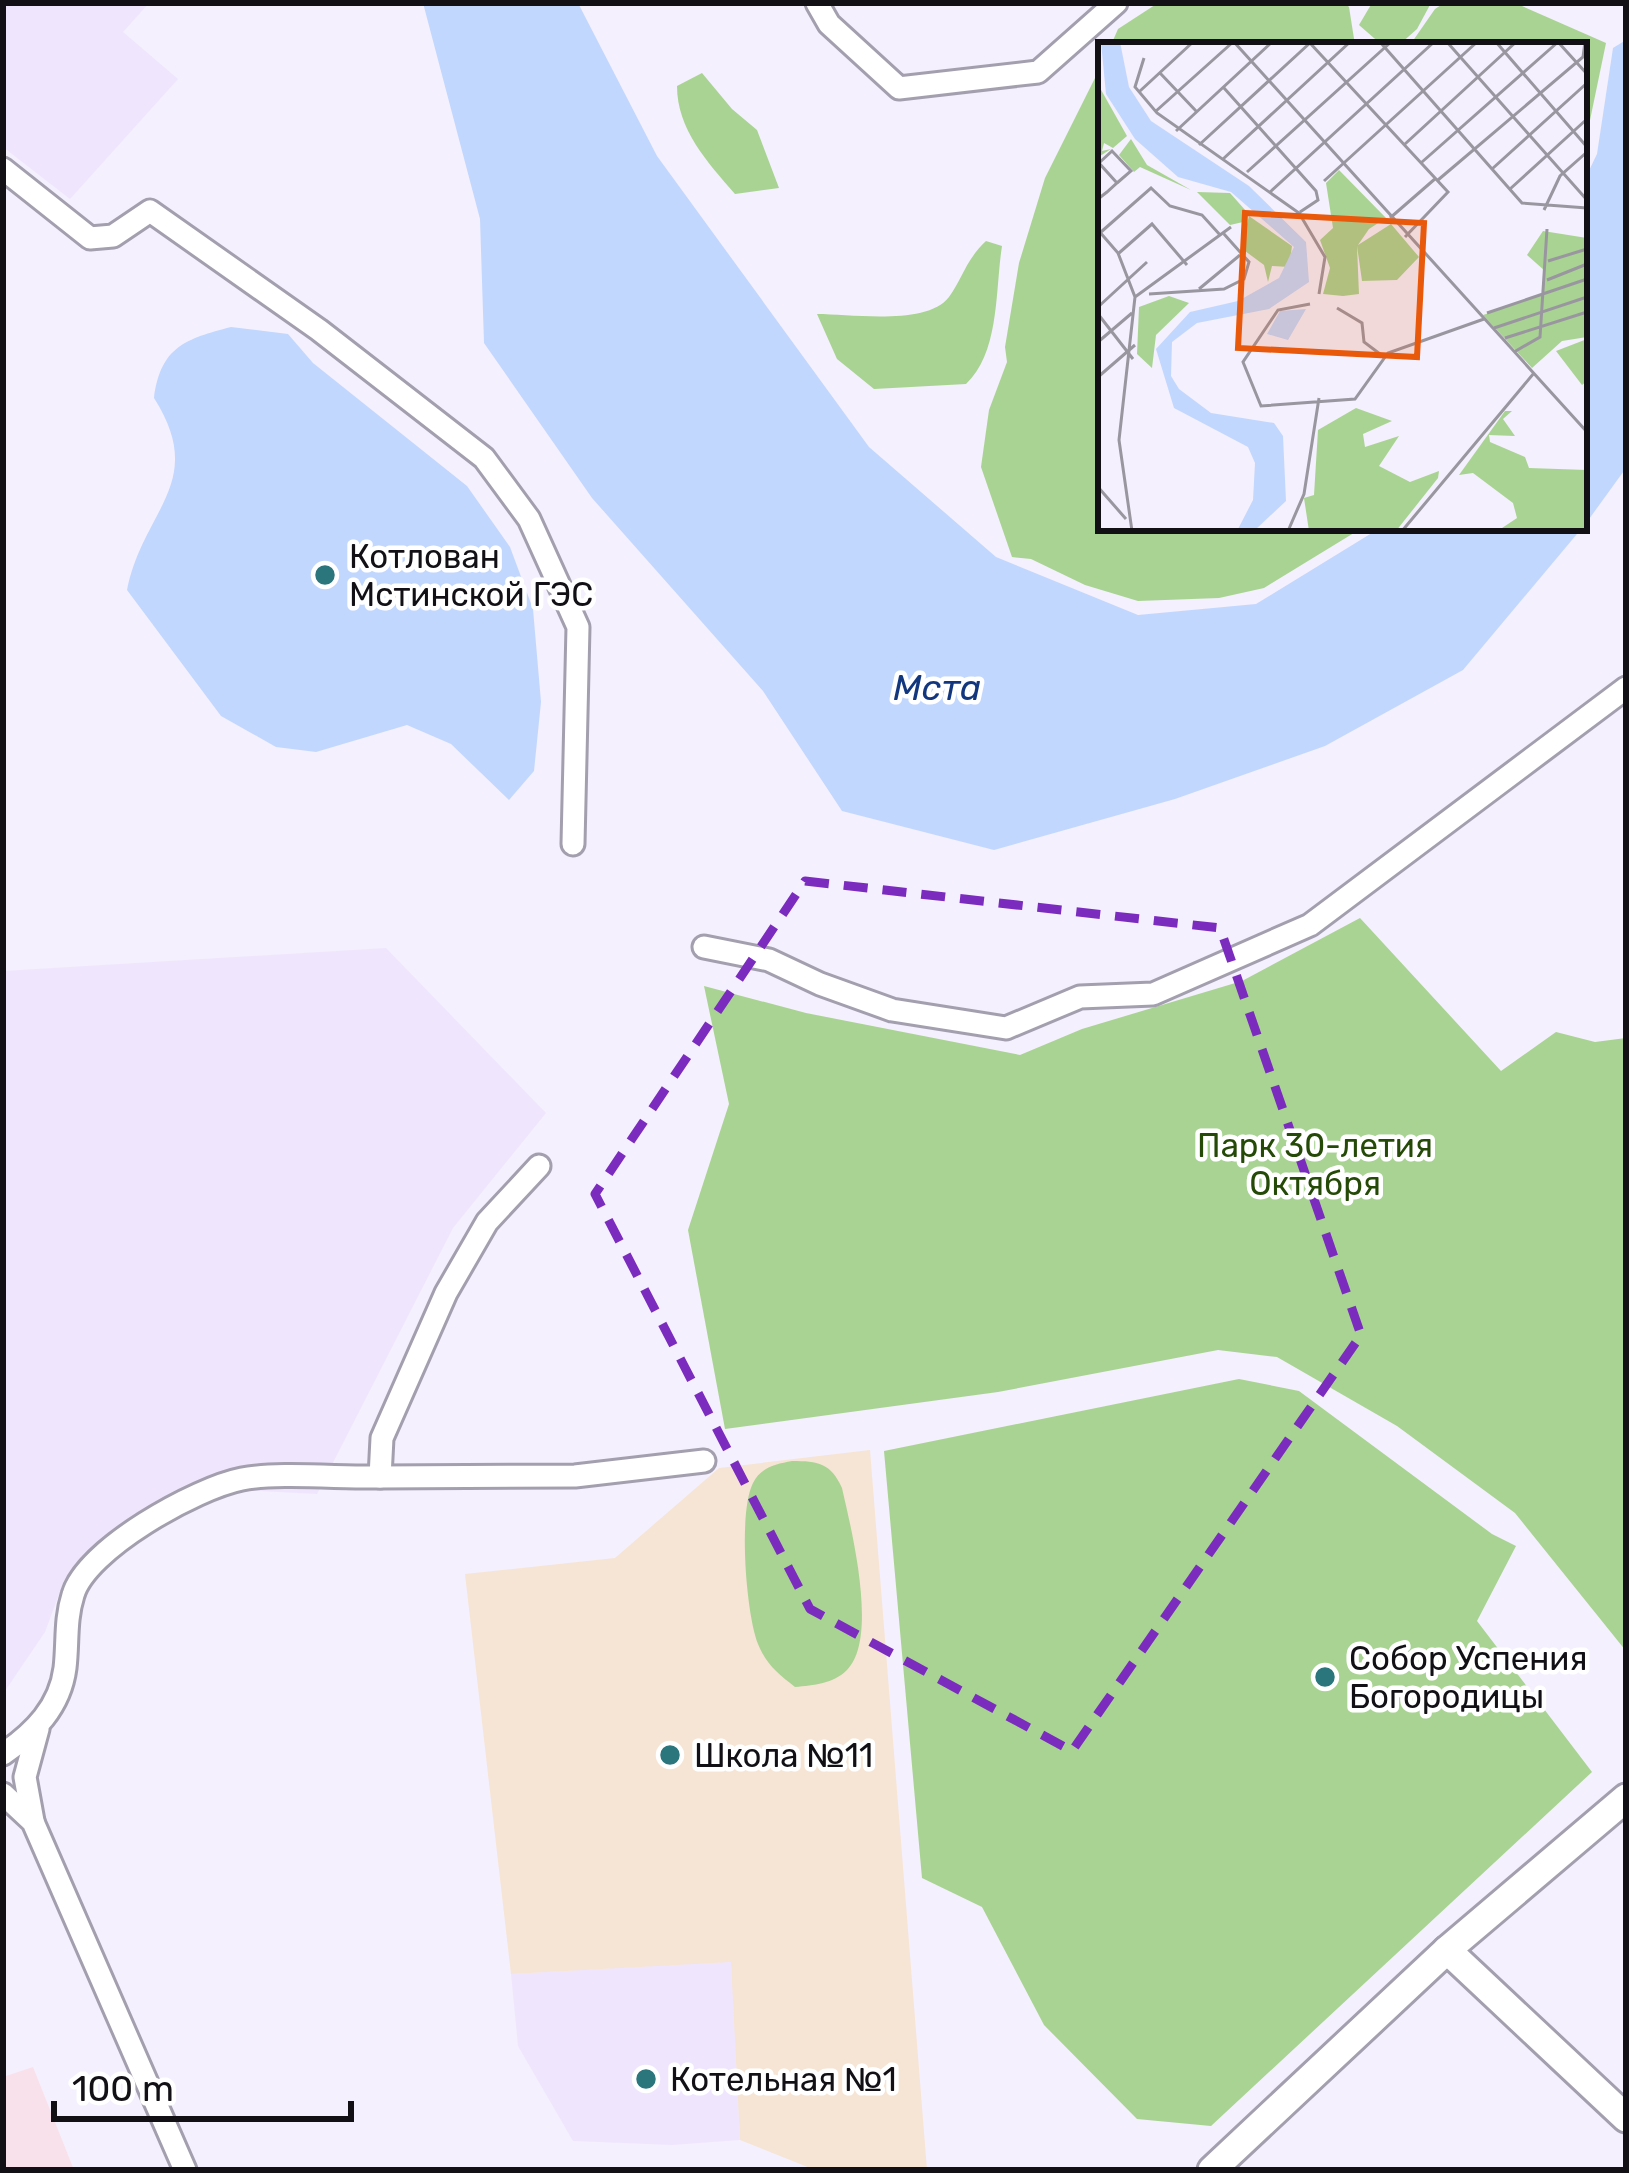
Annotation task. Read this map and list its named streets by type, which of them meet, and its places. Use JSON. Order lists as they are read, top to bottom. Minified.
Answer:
{"water":["Мста"],"parks":["Парк 30-летия Октября"],"places":["Котлован Мстинской ГЭС","Собор Успения Богородицы","Школа №11","Котельная №1"],"scale_bar":"100 m"}
